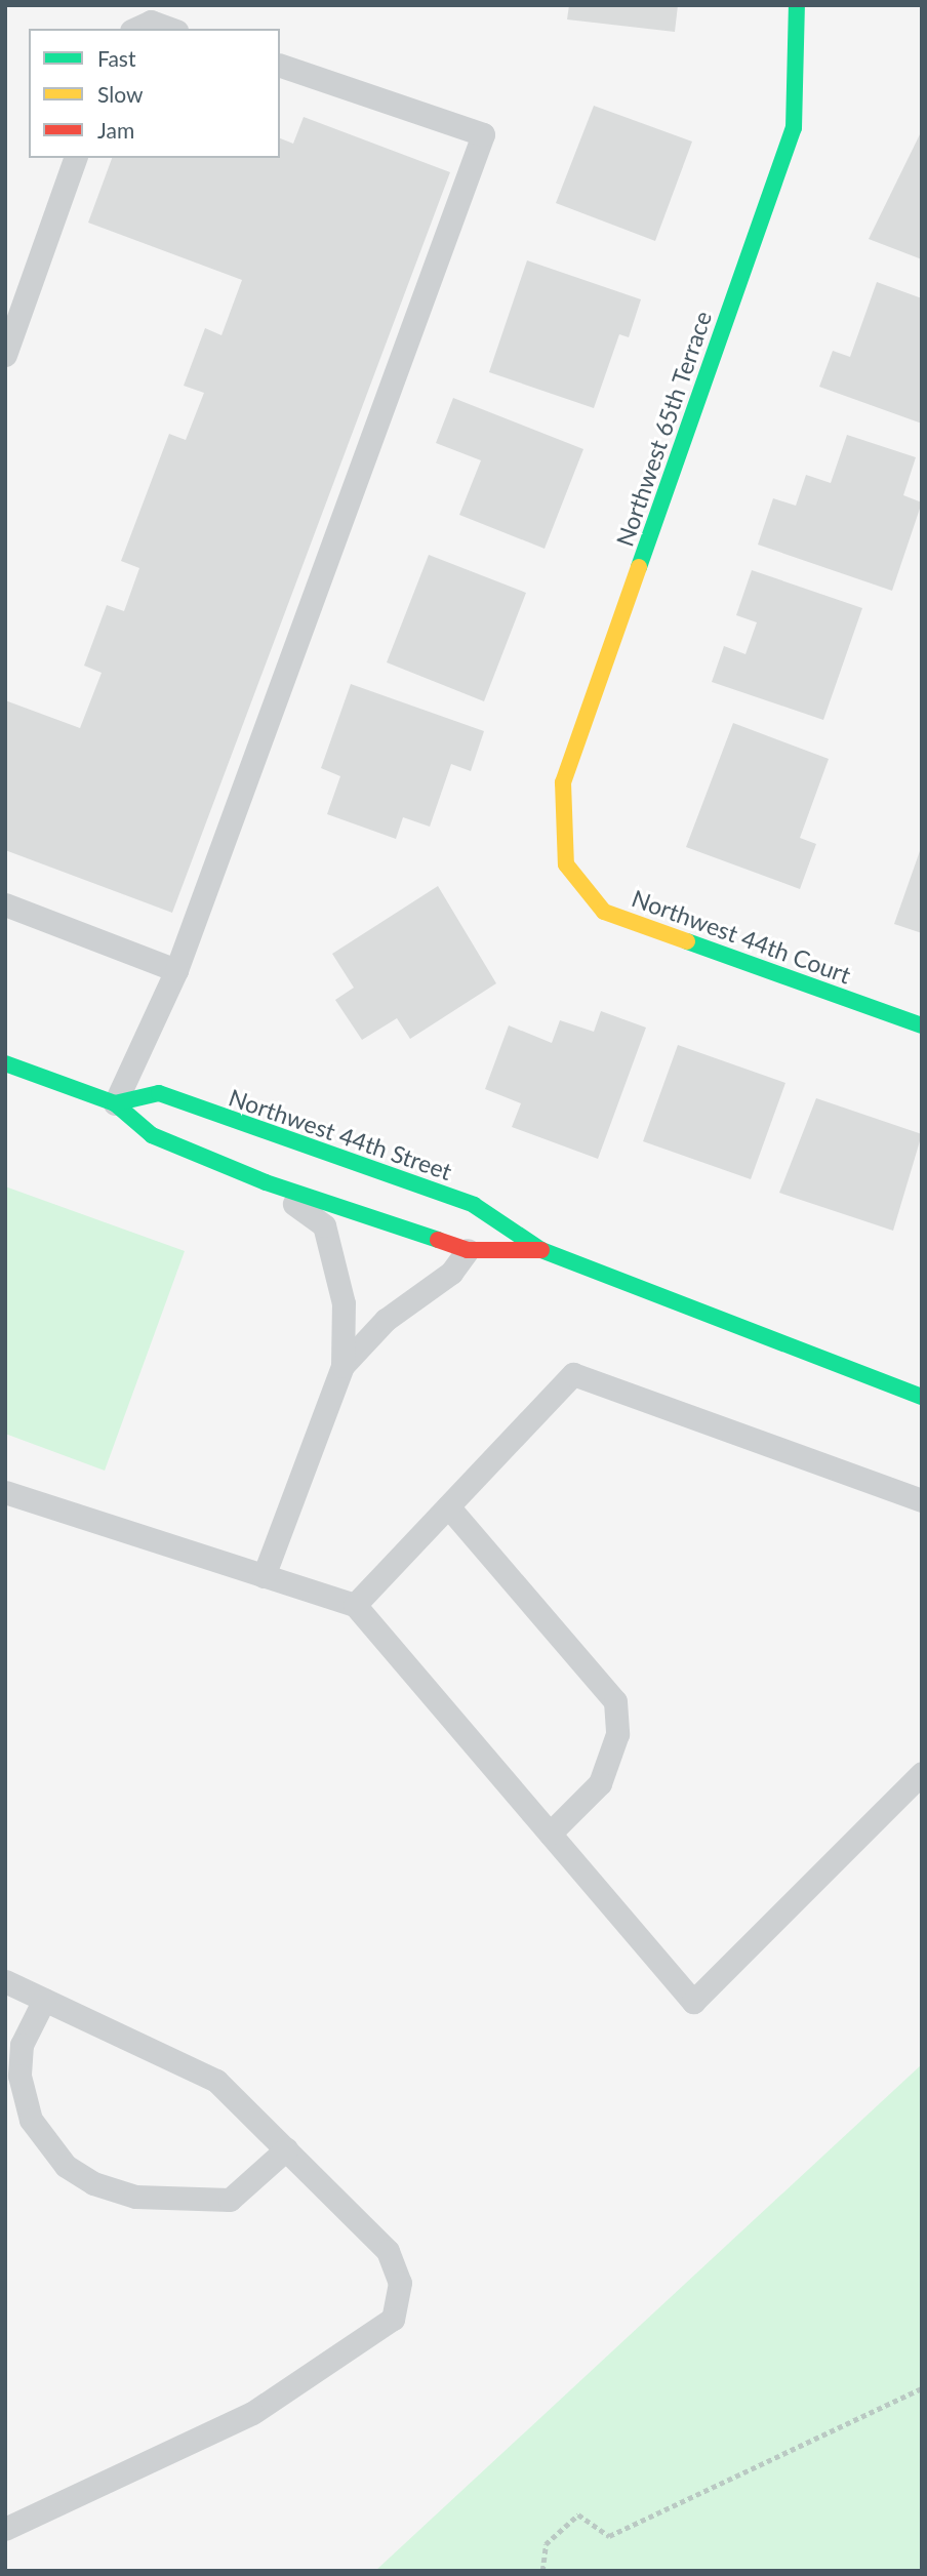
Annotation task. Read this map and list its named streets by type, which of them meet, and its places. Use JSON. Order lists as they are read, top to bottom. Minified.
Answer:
{"streets":{"street":["Northwest 65th Terrace","Northwest 44th Court","Northwest 44th Street"]},"crossings":[["Northwest 65th Terrace","Northwest 44th Court"]],"legend":["Fast","Slow","Jam"]}
